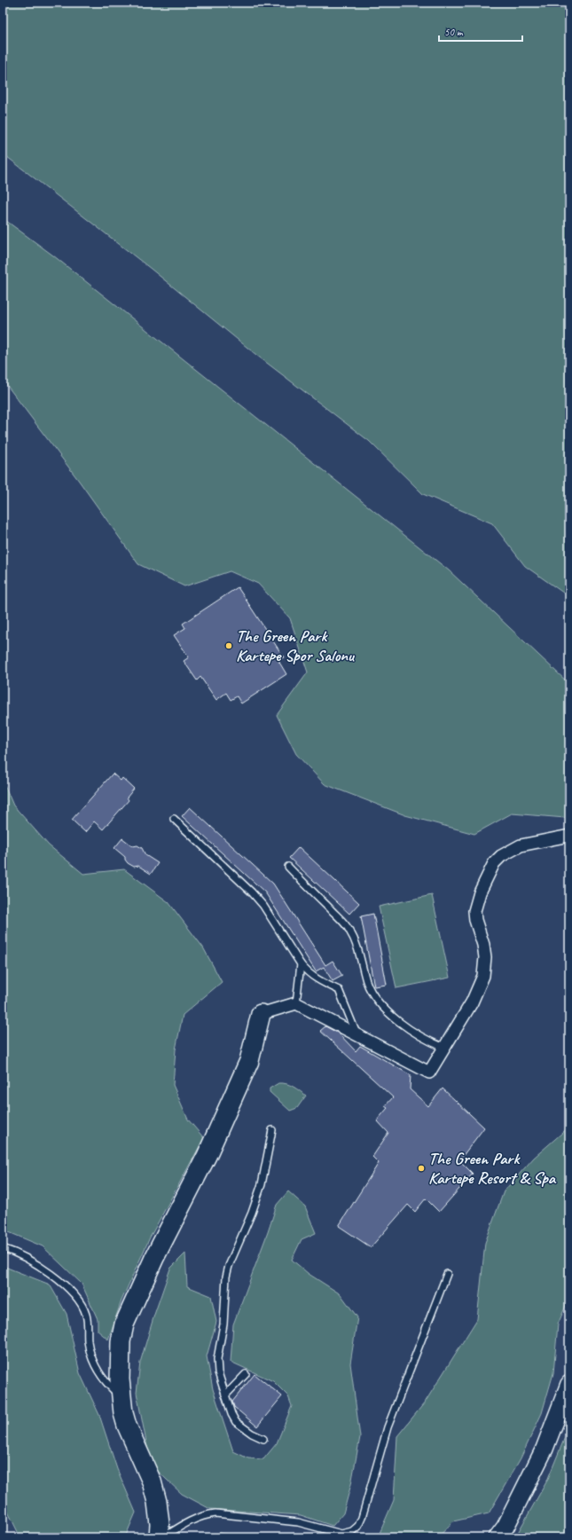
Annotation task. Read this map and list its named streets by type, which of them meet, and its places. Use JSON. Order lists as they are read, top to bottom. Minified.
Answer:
{"places":["The Green Park Kartepe Spor Salonu","The Green Park Kartepe Resort & Spa"],"scale_bar":"50 m"}
